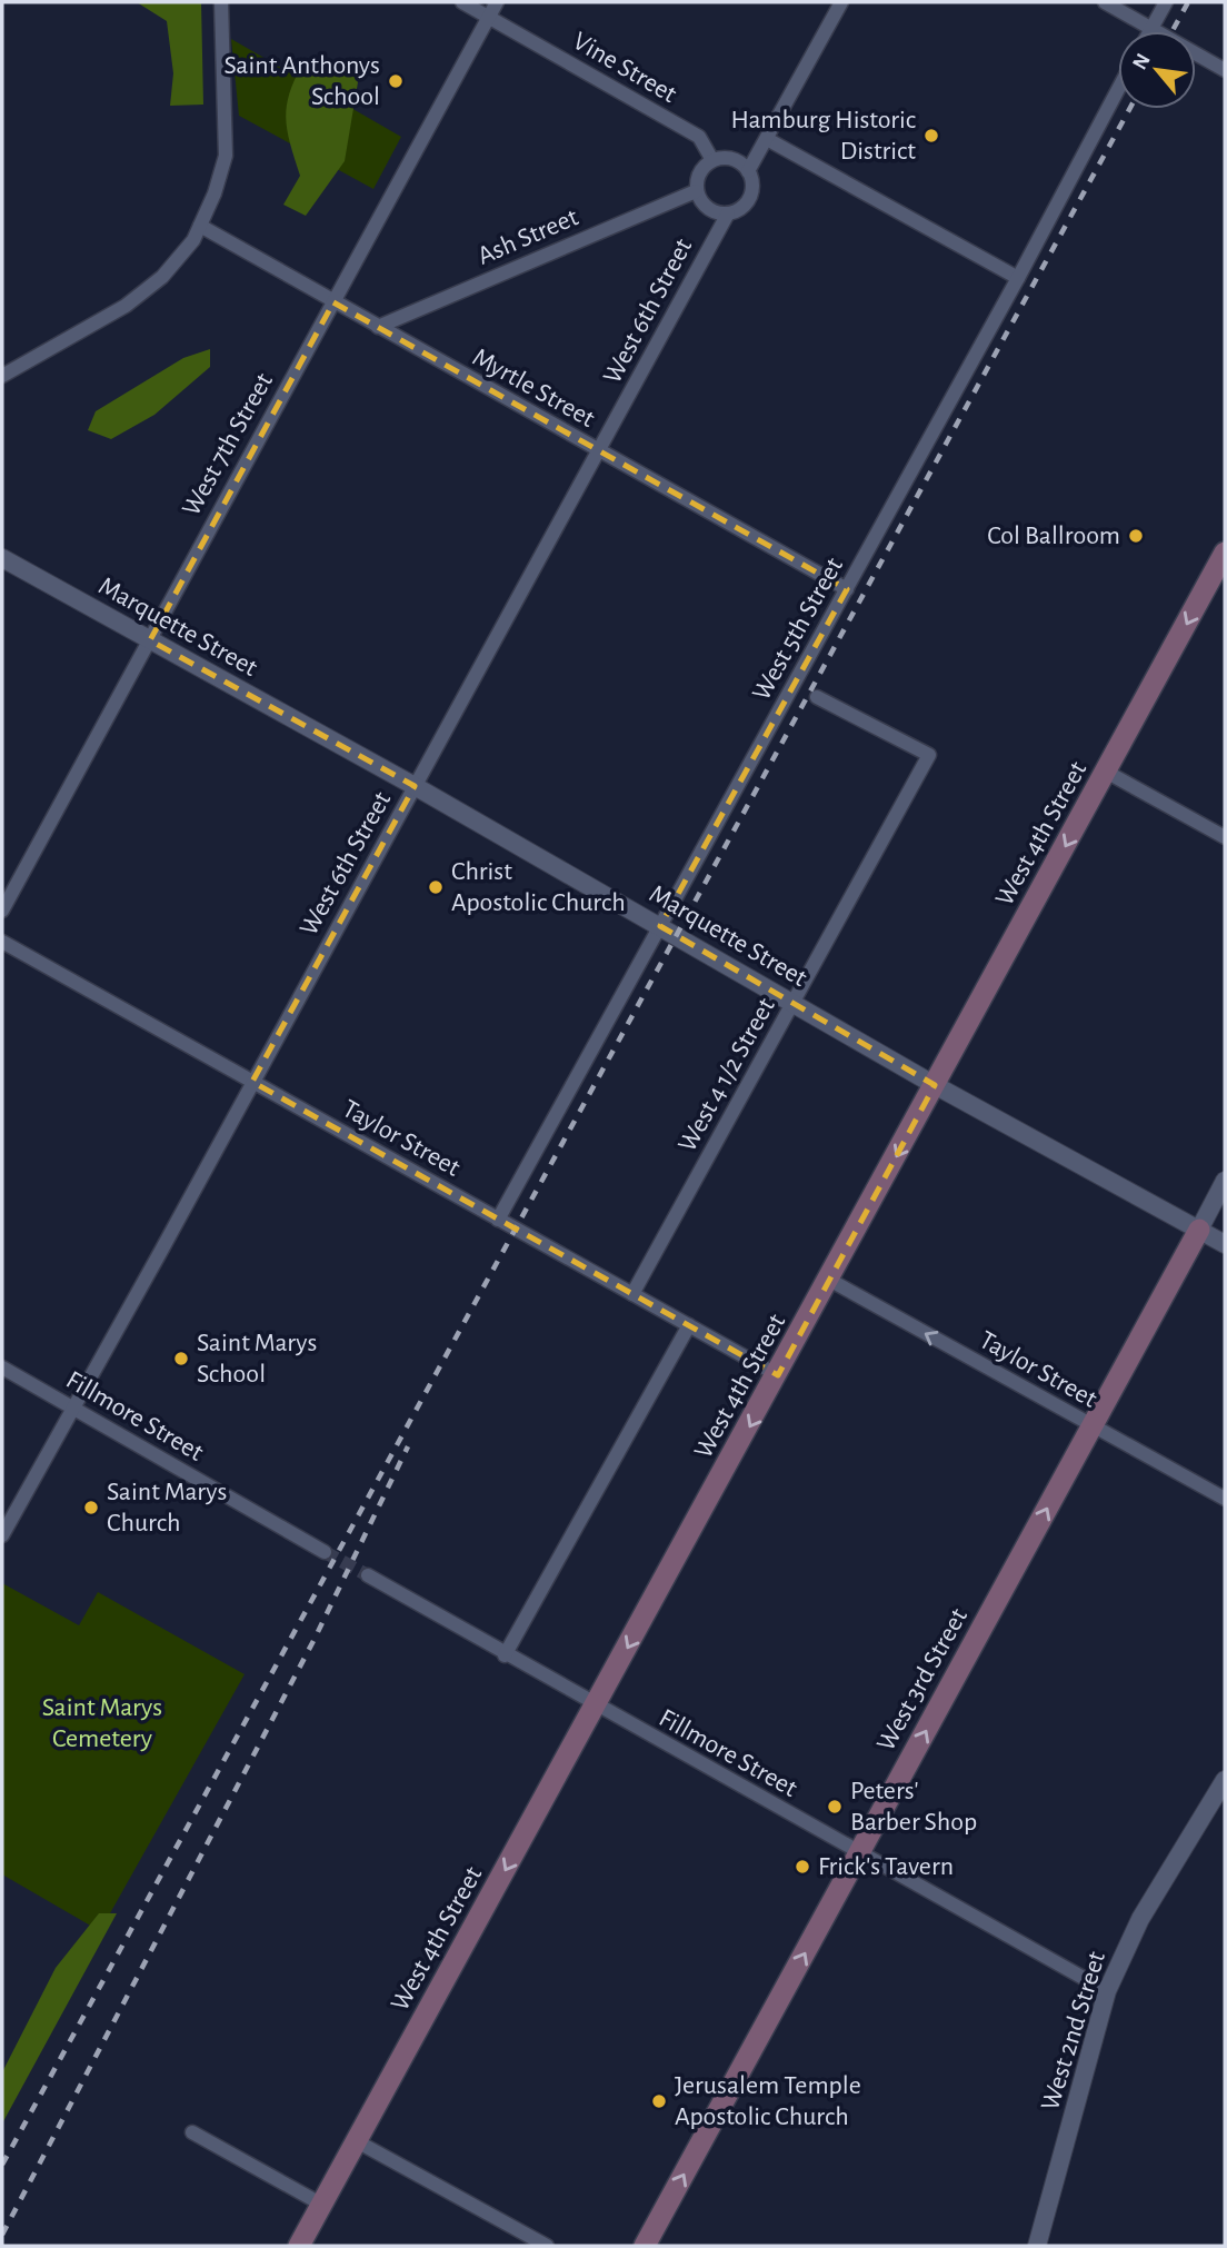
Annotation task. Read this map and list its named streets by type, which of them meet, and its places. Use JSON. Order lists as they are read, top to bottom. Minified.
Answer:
{"streets":{"main road":["West 4th Street","West 3rd Street"],"street":["Vine Street","Ash Street","West 6th Street","Myrtle Street","West 7th Street","Marquette Street","West 5th Street","West 4 1/2 Street","Taylor Street","Fillmore Street","West 2nd Street"]},"crossings":[["Vine Street","Ash Street"],["Vine Street","West 6th Street"],["Vine Street","West 7th Street"],["Ash Street","West 6th Street"],["Ash Street","Myrtle Street"],["West 6th Street","Myrtle Street"],["West 6th Street","Marquette Street"],["West 6th Street","Taylor Street"],["West 6th Street","Fillmore Street"],["Myrtle Street","West 7th Street"],["Myrtle Street","West 5th Street"],["West 7th Street","Marquette Street"],["Marquette Street","West 5th Street"],["Marquette Street","West 4th Street"],["Marquette Street","West 4 1/2 Street"],["Marquette Street","West 3rd Street"],["West 5th Street","Taylor Street"],["West 4th Street","Taylor Street"],["West 4th Street","Fillmore Street"],["West 4 1/2 Street","Taylor Street"],["Taylor Street","West 3rd Street"],["Fillmore Street","West 3rd Street"],["Fillmore Street","West 2nd Street"]],"one_way":["West 4th Street","West 3rd Street"],"parks":["Saint Marys Cemetery"],"places":["Saint Anthonys School","Hamburg Historic District","Col Ballroom","Christ Apostolic Church","Saint Marys School","Saint Marys Church","Peters' Barber Shop","Frick's Tavern","Jerusalem Temple Apostolic Church"],"north":"top left"}
